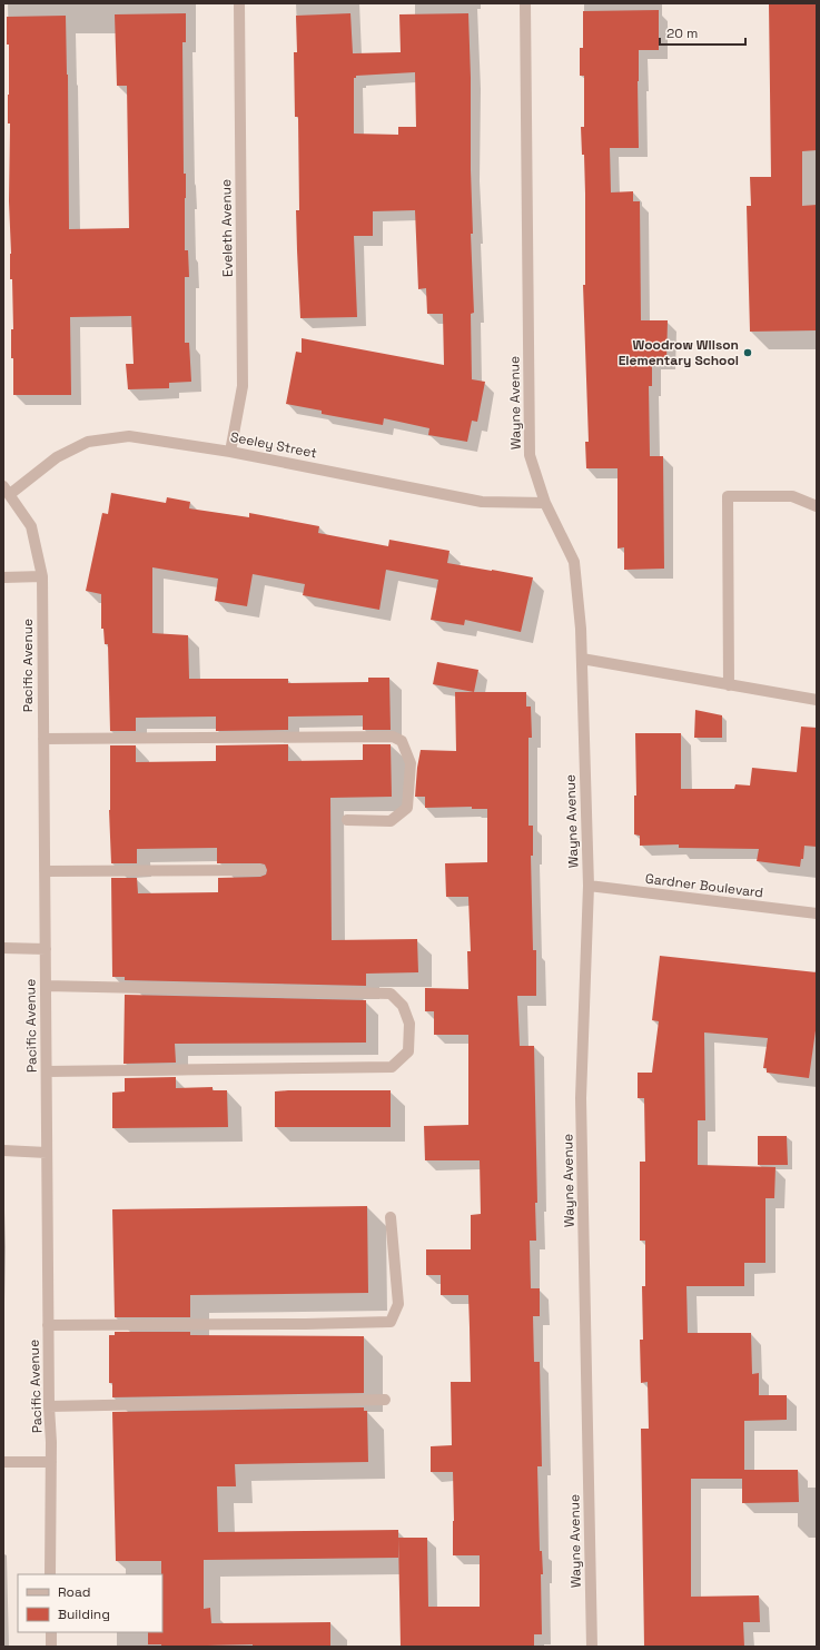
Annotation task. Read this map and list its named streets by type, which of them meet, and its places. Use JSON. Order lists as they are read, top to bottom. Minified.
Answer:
{"streets":{"street":["Eveleth Avenue","Wayne Avenue","Seeley Street","Pacific Avenue","Gardner Boulevard"]},"crossings":[["Eveleth Avenue","Seeley Street"],["Wayne Avenue","Seeley Street"],["Wayne Avenue","Gardner Boulevard"],["Seeley Street","Pacific Avenue"]],"places":["Woodrow Wilson Elementary School"],"legend":["Road","Building"],"scale_bar":"20 m"}
